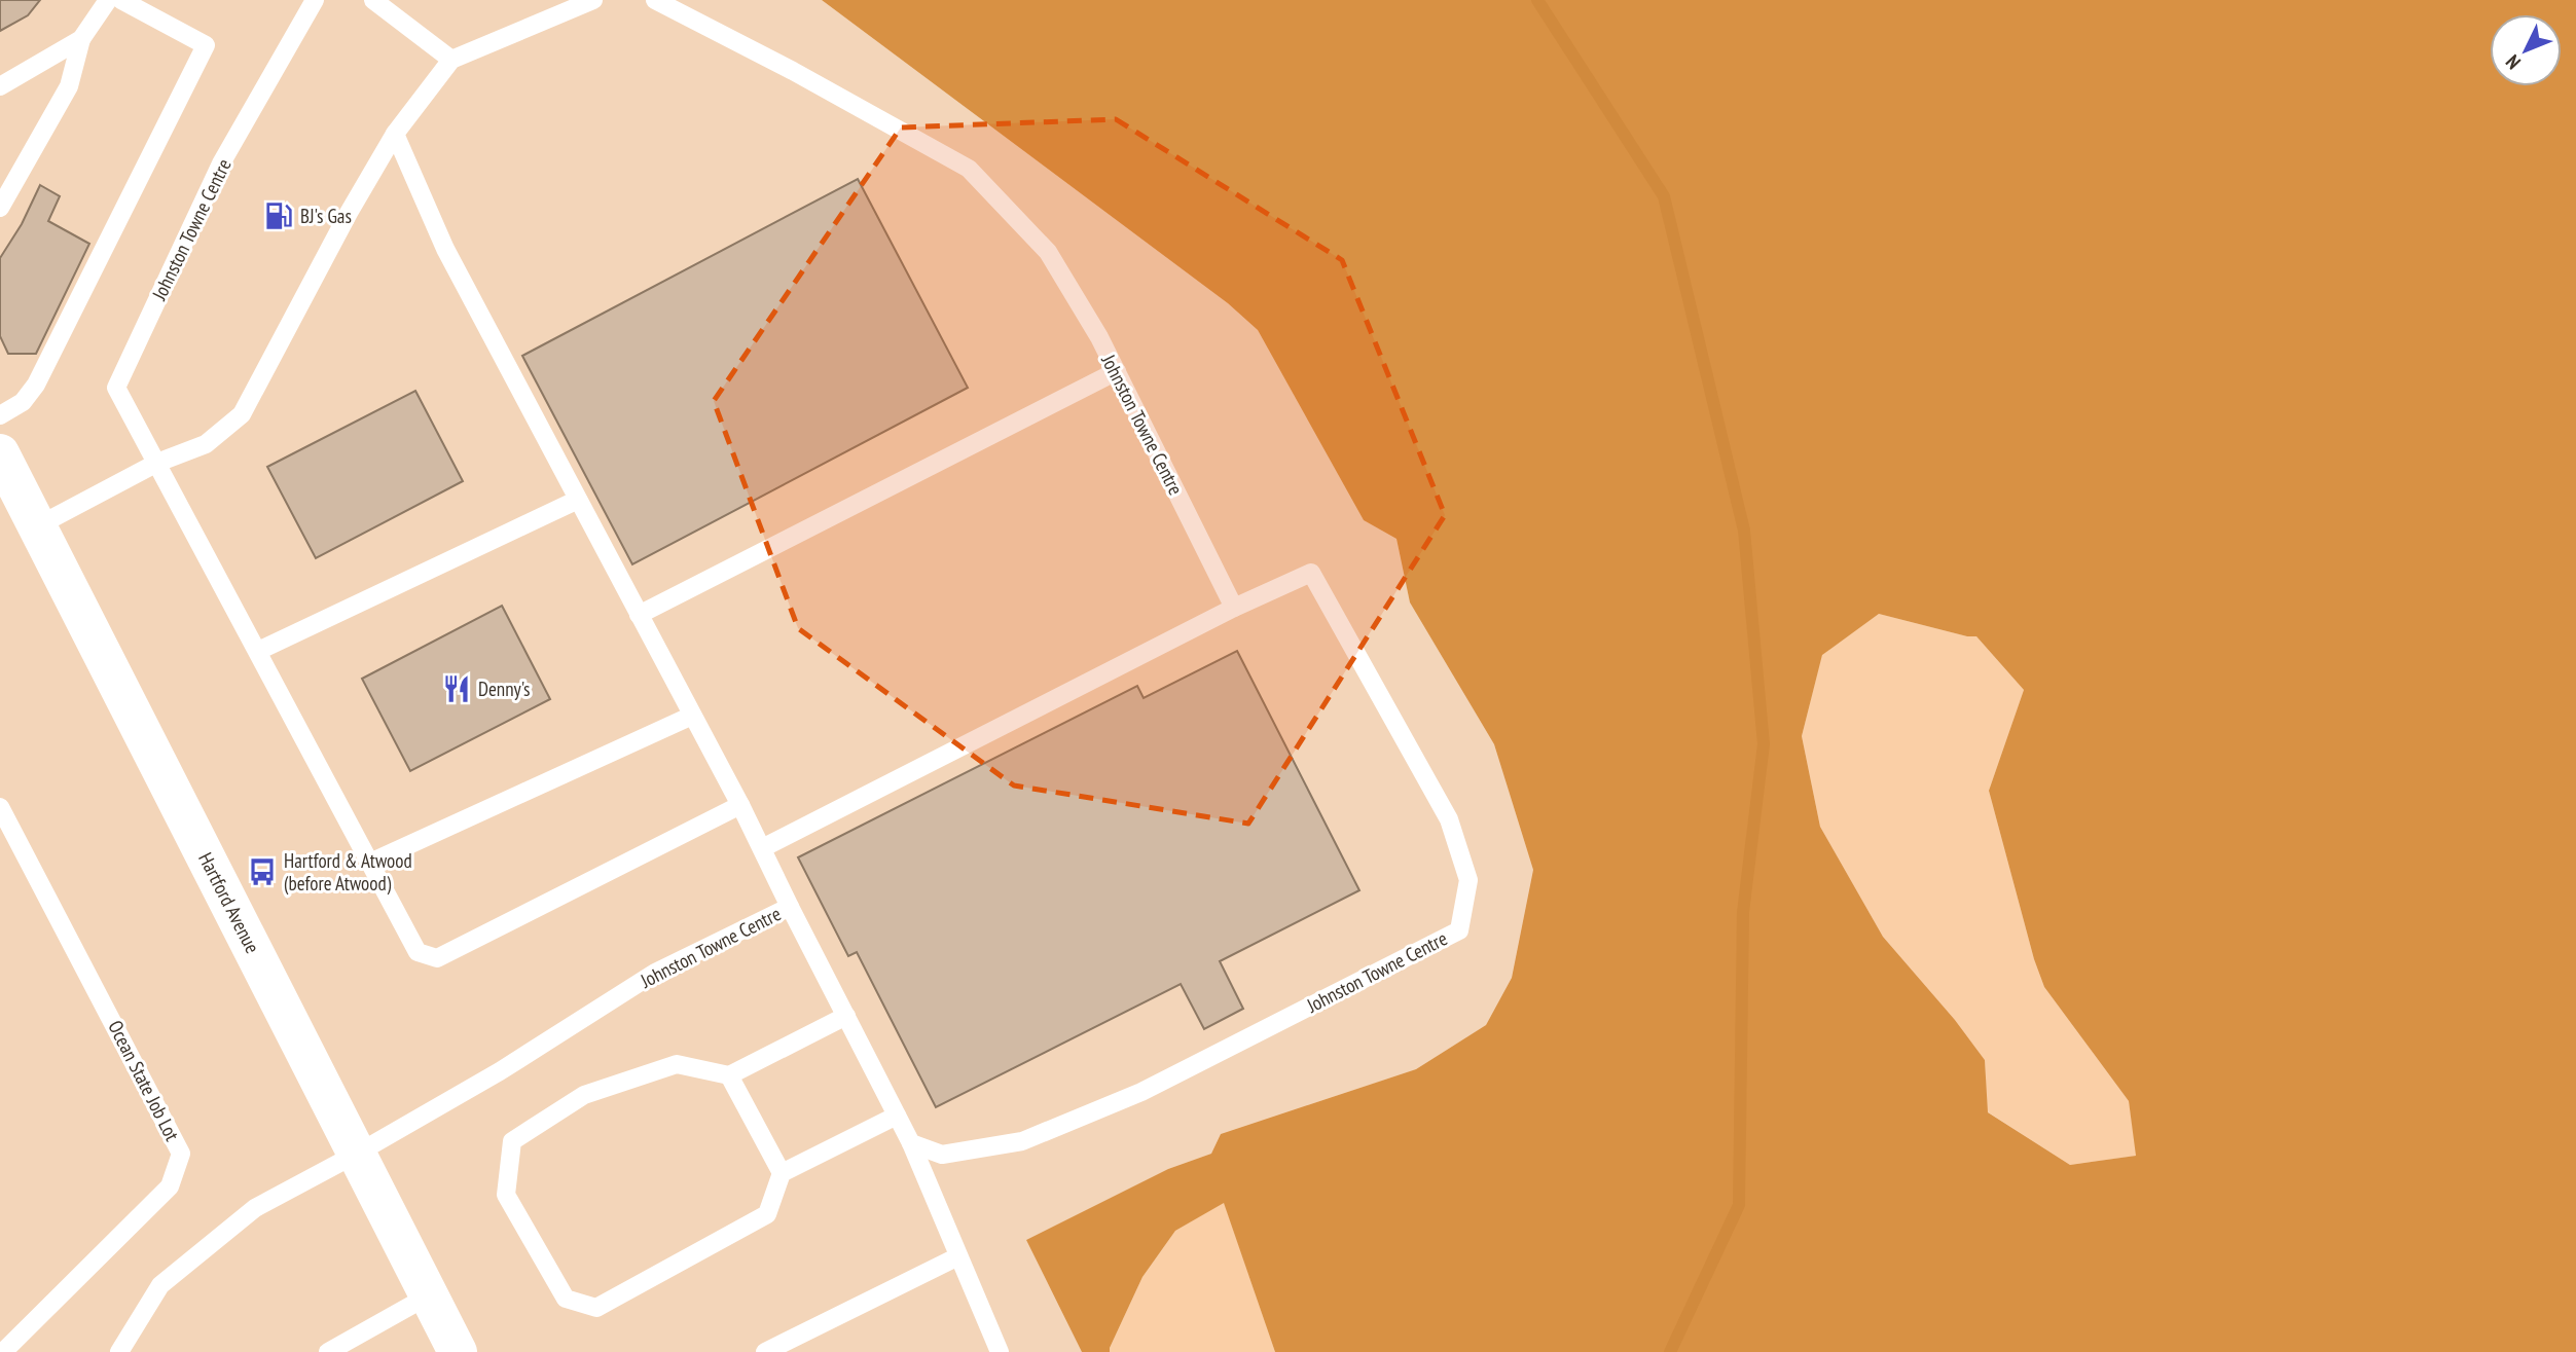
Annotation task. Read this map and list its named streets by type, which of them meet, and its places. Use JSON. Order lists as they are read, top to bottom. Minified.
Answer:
{"streets":{"main road":["Hartford Avenue"],"lane":["Johnston Towne Centre","Ocean State Job Lot"]},"crossings":[["Johnston Towne Centre","Hartford Avenue"]],"places":{"fuel station":["BJ's Gas"],"restaurant":["Denny's"],"bus stop":["Hartford & Atwood (before Atwood)"]},"north":"bottom left"}
